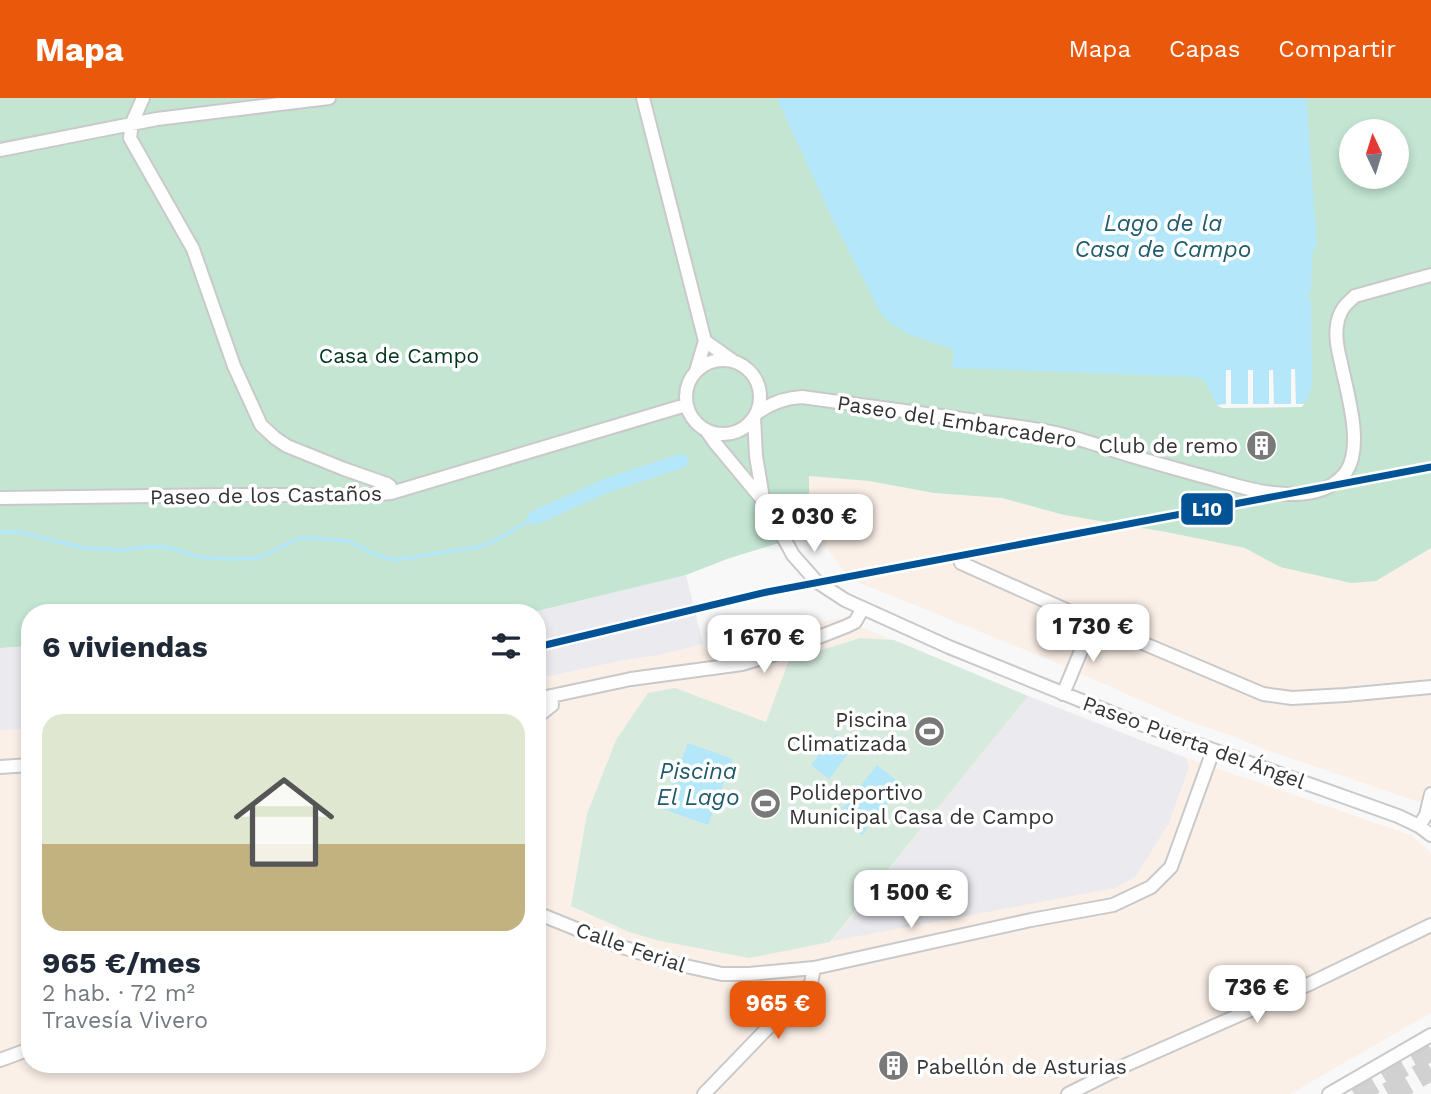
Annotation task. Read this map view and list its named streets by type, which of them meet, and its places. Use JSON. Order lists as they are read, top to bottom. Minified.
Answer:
{"streets":{"street":["Paseo del Embarcadero","Paseo de los Castaños","Paseo Puerta del Ángel","Calle Ferial"]},"crossings":[["Paseo del Embarcadero","Paseo de los Castaños"],["Paseo del Embarcadero","Paseo Puerta del Ángel"],["Paseo de los Castaños","Paseo Puerta del Ángel"],["Paseo Puerta del Ángel","Calle Ferial"]],"water":["Lago de la Casa de Campo","Piscina El Lago"],"parks":["Casa de Campo"],"places":{"building":["Club de remo","Pabellón de Asturias"],"sports":["Piscina Climatizada","Polideportivo Municipal Casa de Campo"]},"lines":["transit line L10"],"north":"top","page":{"header":"Mapa","nav":["Mapa","Capas","Compartir"],"price":["2 030 €","1 730 €","1 670 €","1 500 €","736 €","965 €"],"heading":"6 viviendas","list":[{"name":"965 €/mes","note":"2 hab. · 72 m² · Travesía Vivero"}]}}
